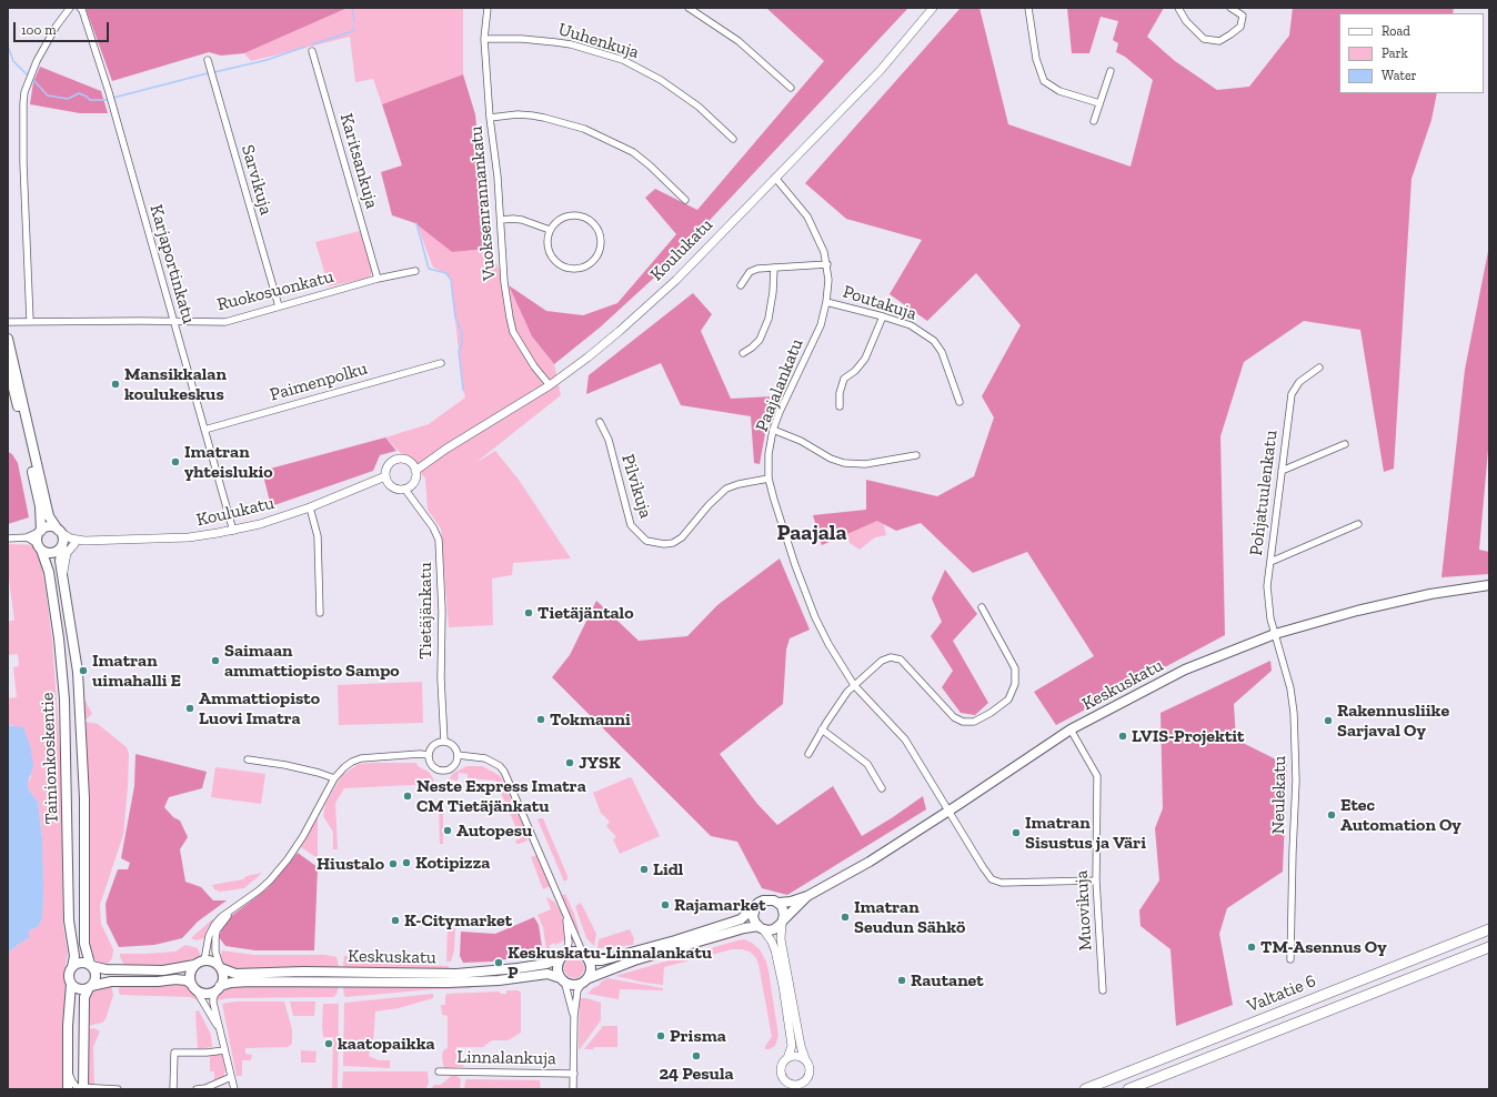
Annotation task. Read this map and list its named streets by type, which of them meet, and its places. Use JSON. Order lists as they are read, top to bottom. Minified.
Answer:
{"streets":{"highway":["Valtatie 6"],"main road":["Keskuskatu","Tainionkoskentie"],"street":["Uuhenkuja","Karitsankuja","Sarvikuja","Vuoksenrannankatu","Koulukatu","Karjaportinkatu","Ruokosuonkatu","Poutakuja","Paimenpolku","Paajalankatu","Pilvikuja","Pohjatuulenkatu","Tietäjänkatu","Neulekatu","Muovikuja","Linnalankuja"]},"crossings":[["Uuhenkuja","Vuoksenrannankatu"],["Karitsankuja","Ruokosuonkatu"],["Sarvikuja","Ruokosuonkatu"],["Vuoksenrannankatu","Koulukatu"],["Koulukatu","Karjaportinkatu"],["Koulukatu","Paajalankatu"],["Koulukatu","Tietäjänkatu"],["Karjaportinkatu","Ruokosuonkatu"],["Karjaportinkatu","Paimenpolku"],["Poutakuja","Paajalankatu"],["Paajalankatu","Pilvikuja"],["Paajalankatu","Keskuskatu"],["Paajalankatu","Muovikuja"],["Pohjatuulenkatu","Keskuskatu"],["Pohjatuulenkatu","Neulekatu"],["Keskuskatu","Neulekatu"],["Keskuskatu","Muovikuja"]],"districts":["Paajala"],"places":["Mansikkalan koulukeskus","Imatran yhteislukio","Tietäjäntalo","Saimaan ammattiopisto Sampo","Imatran uimahalli E","Ammattiopisto Luovi Imatra","Tokmanni","Rakennusliike Sarjaval Oy","LVIS-Projektit","JYSK","Neste Express Imatra CM Tietäjänkatu","Etec Automation Oy","Autopesu","Imatran Sisustus ja Väri","Kotipizza","Hiustalo","Lidl","Rajamarket","Imatran Seudun Sähkö","K-Citymarket","TM-Asennus Oy","Keskuskatu-Linnalankatu P","Rautanet","Prisma","kaatopaikka","24 Pesula"],"legend":["Road","Park","Water"],"scale_bar":"100 m"}
